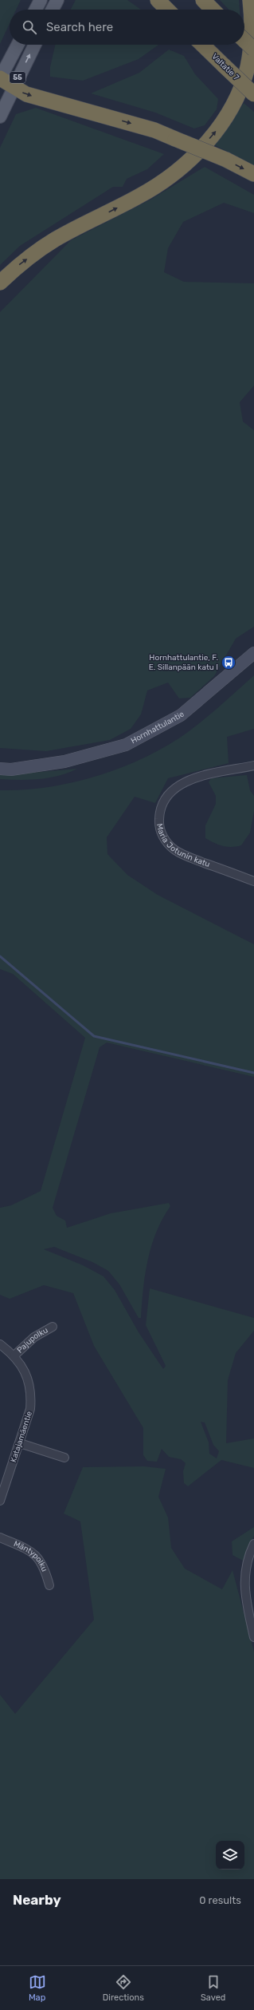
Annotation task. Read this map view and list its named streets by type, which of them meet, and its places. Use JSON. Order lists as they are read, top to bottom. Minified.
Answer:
{"streets":{"highway":["Valtatie 7"],"main road":["55"],"street":["Hornhattulantie","Maria Jotunin katu","Pajupolku","Katajamäentie","Mäntypolku"]},"crossings":[["Pajupolku","Katajamäentie"]],"places":{"bus stop":["Hornhattulantie, F. E. Sillanpään katu I"]},"page":{"search":"Search here","heading":["Nearby","0 results"],"nav":["Map","Directions","Saved"]}}
